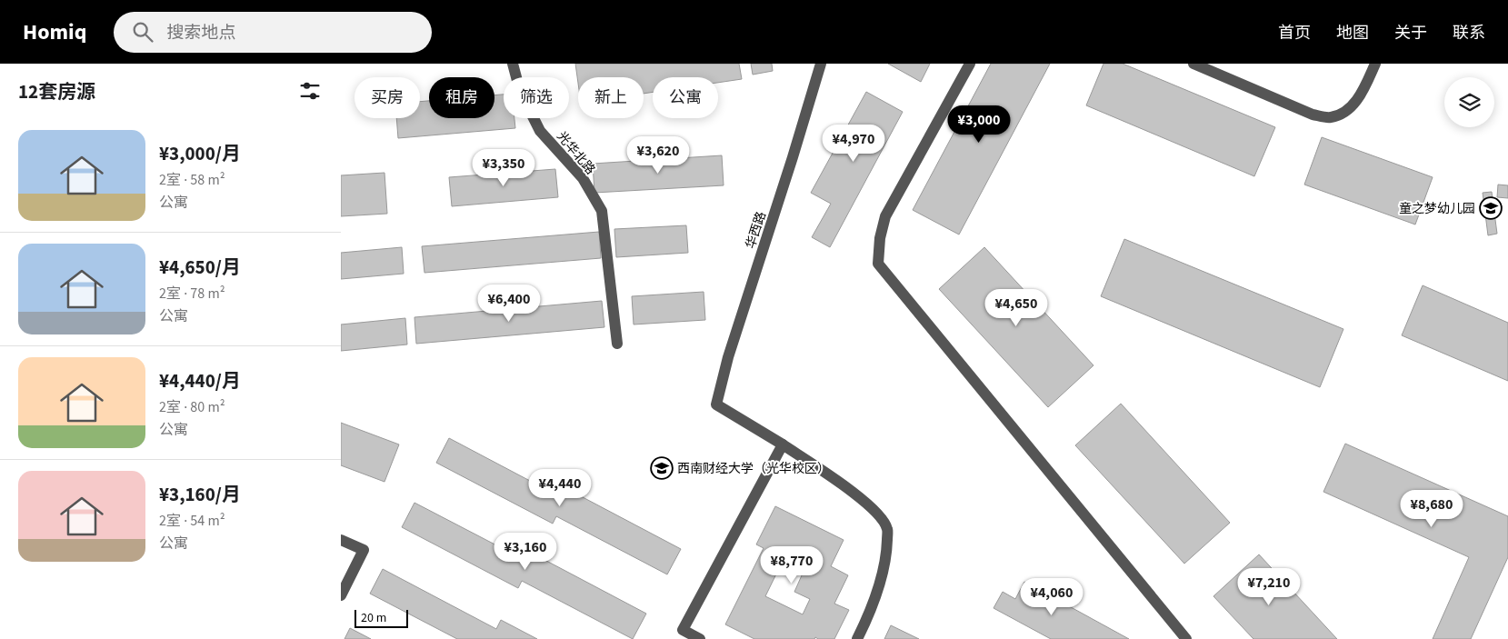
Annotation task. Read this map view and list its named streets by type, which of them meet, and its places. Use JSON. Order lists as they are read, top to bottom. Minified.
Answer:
{"streets":{"street":["光华北路","华西路"]},"places":{"school or university":["童之梦幼儿园","西南财经大学（光华校区）"]},"scale_bar":"20 m","page":{"header":"Homiq","search":"搜索地点","nav":["首页","地图","关于","联系"],"heading":"12套房源","chip":["买房","租房","筛选","新上","公寓"],"price":["¥3,000","¥4,970","¥3,620","¥3,350","¥6,400","¥4,650","¥4,440","¥8,680","¥3,160","¥8,770","¥7,210","¥4,060"],"list":[{"name":"¥3,000/月","note":"2室 · 58 m² · 公寓"},{"name":"¥4,650/月","note":"2室 · 78 m² · 公寓"},{"name":"¥4,440/月","note":"2室 · 80 m² · 公寓"},{"name":"¥3,160/月","note":"2室 · 54 m² · 公寓"}],"scale":"20 m"}}
